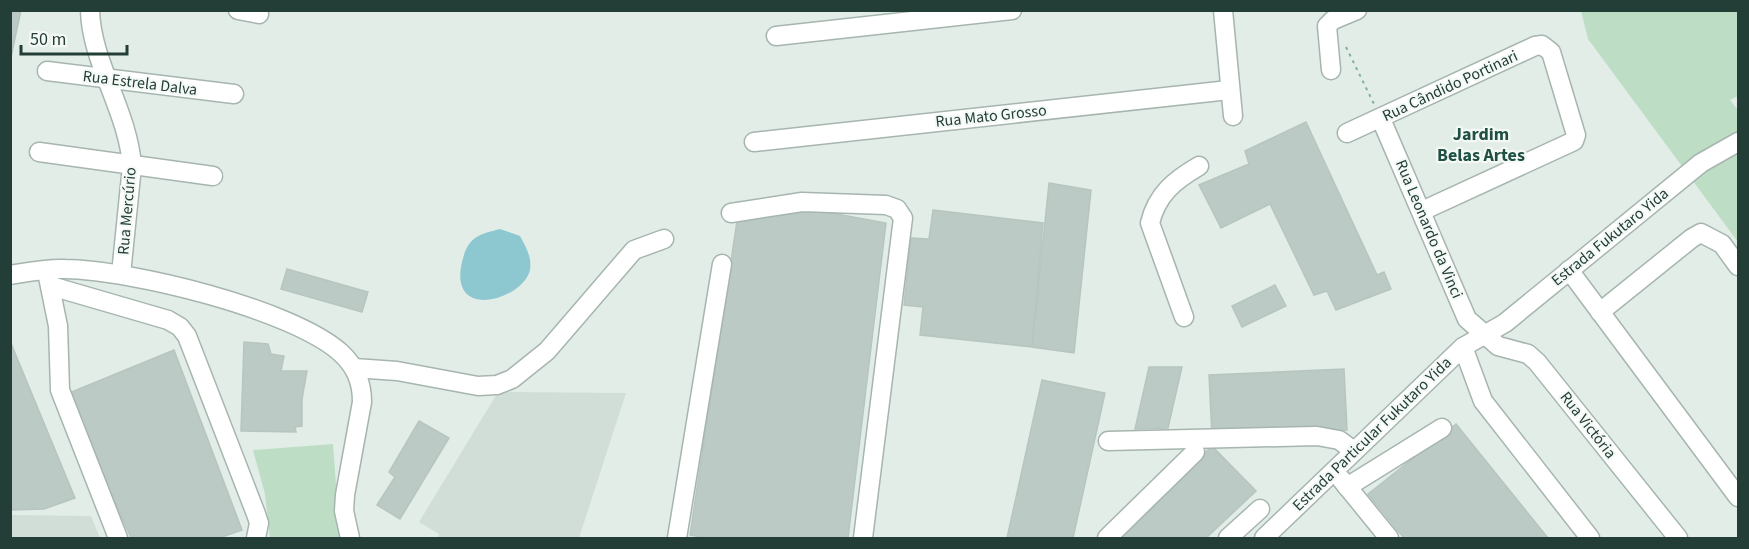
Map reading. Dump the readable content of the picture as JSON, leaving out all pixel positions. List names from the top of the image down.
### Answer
{
  "streets": {
    "street": [
      "Rua Estrela Dalva",
      "Rua Cândido Portinari",
      "Rua Mato Grosso",
      "Rua Mercúrio",
      "Rua Leonardo da Vinci",
      "Estrada Fukutaro Yida",
      "Rua Victória",
      "Estrada Particular Fukutaro Yida"
    ]
  },
  "crossings": [
    ["Rua Estrela Dalva", "Rua Mercúrio"],
    ["Rua Cândido Portinari", "Rua Leonardo da Vinci"],
    ["Rua Leonardo da Vinci", "Estrada Fukutaro Yida"],
    ["Rua Leonardo da Vinci", "Rua Victória"],
    ["Rua Leonardo da Vinci", "Estrada Particular Fukutaro Yida"],
    ["Estrada Fukutaro Yida", "Rua Victória"],
    ["Estrada Fukutaro Yida", "Estrada Particular Fukutaro Yida"],
    ["Rua Victória", "Estrada Particular Fukutaro Yida"]
  ],
  "districts": ["Jardim Belas Artes"],
  "scale_bar": "50 m"
}
